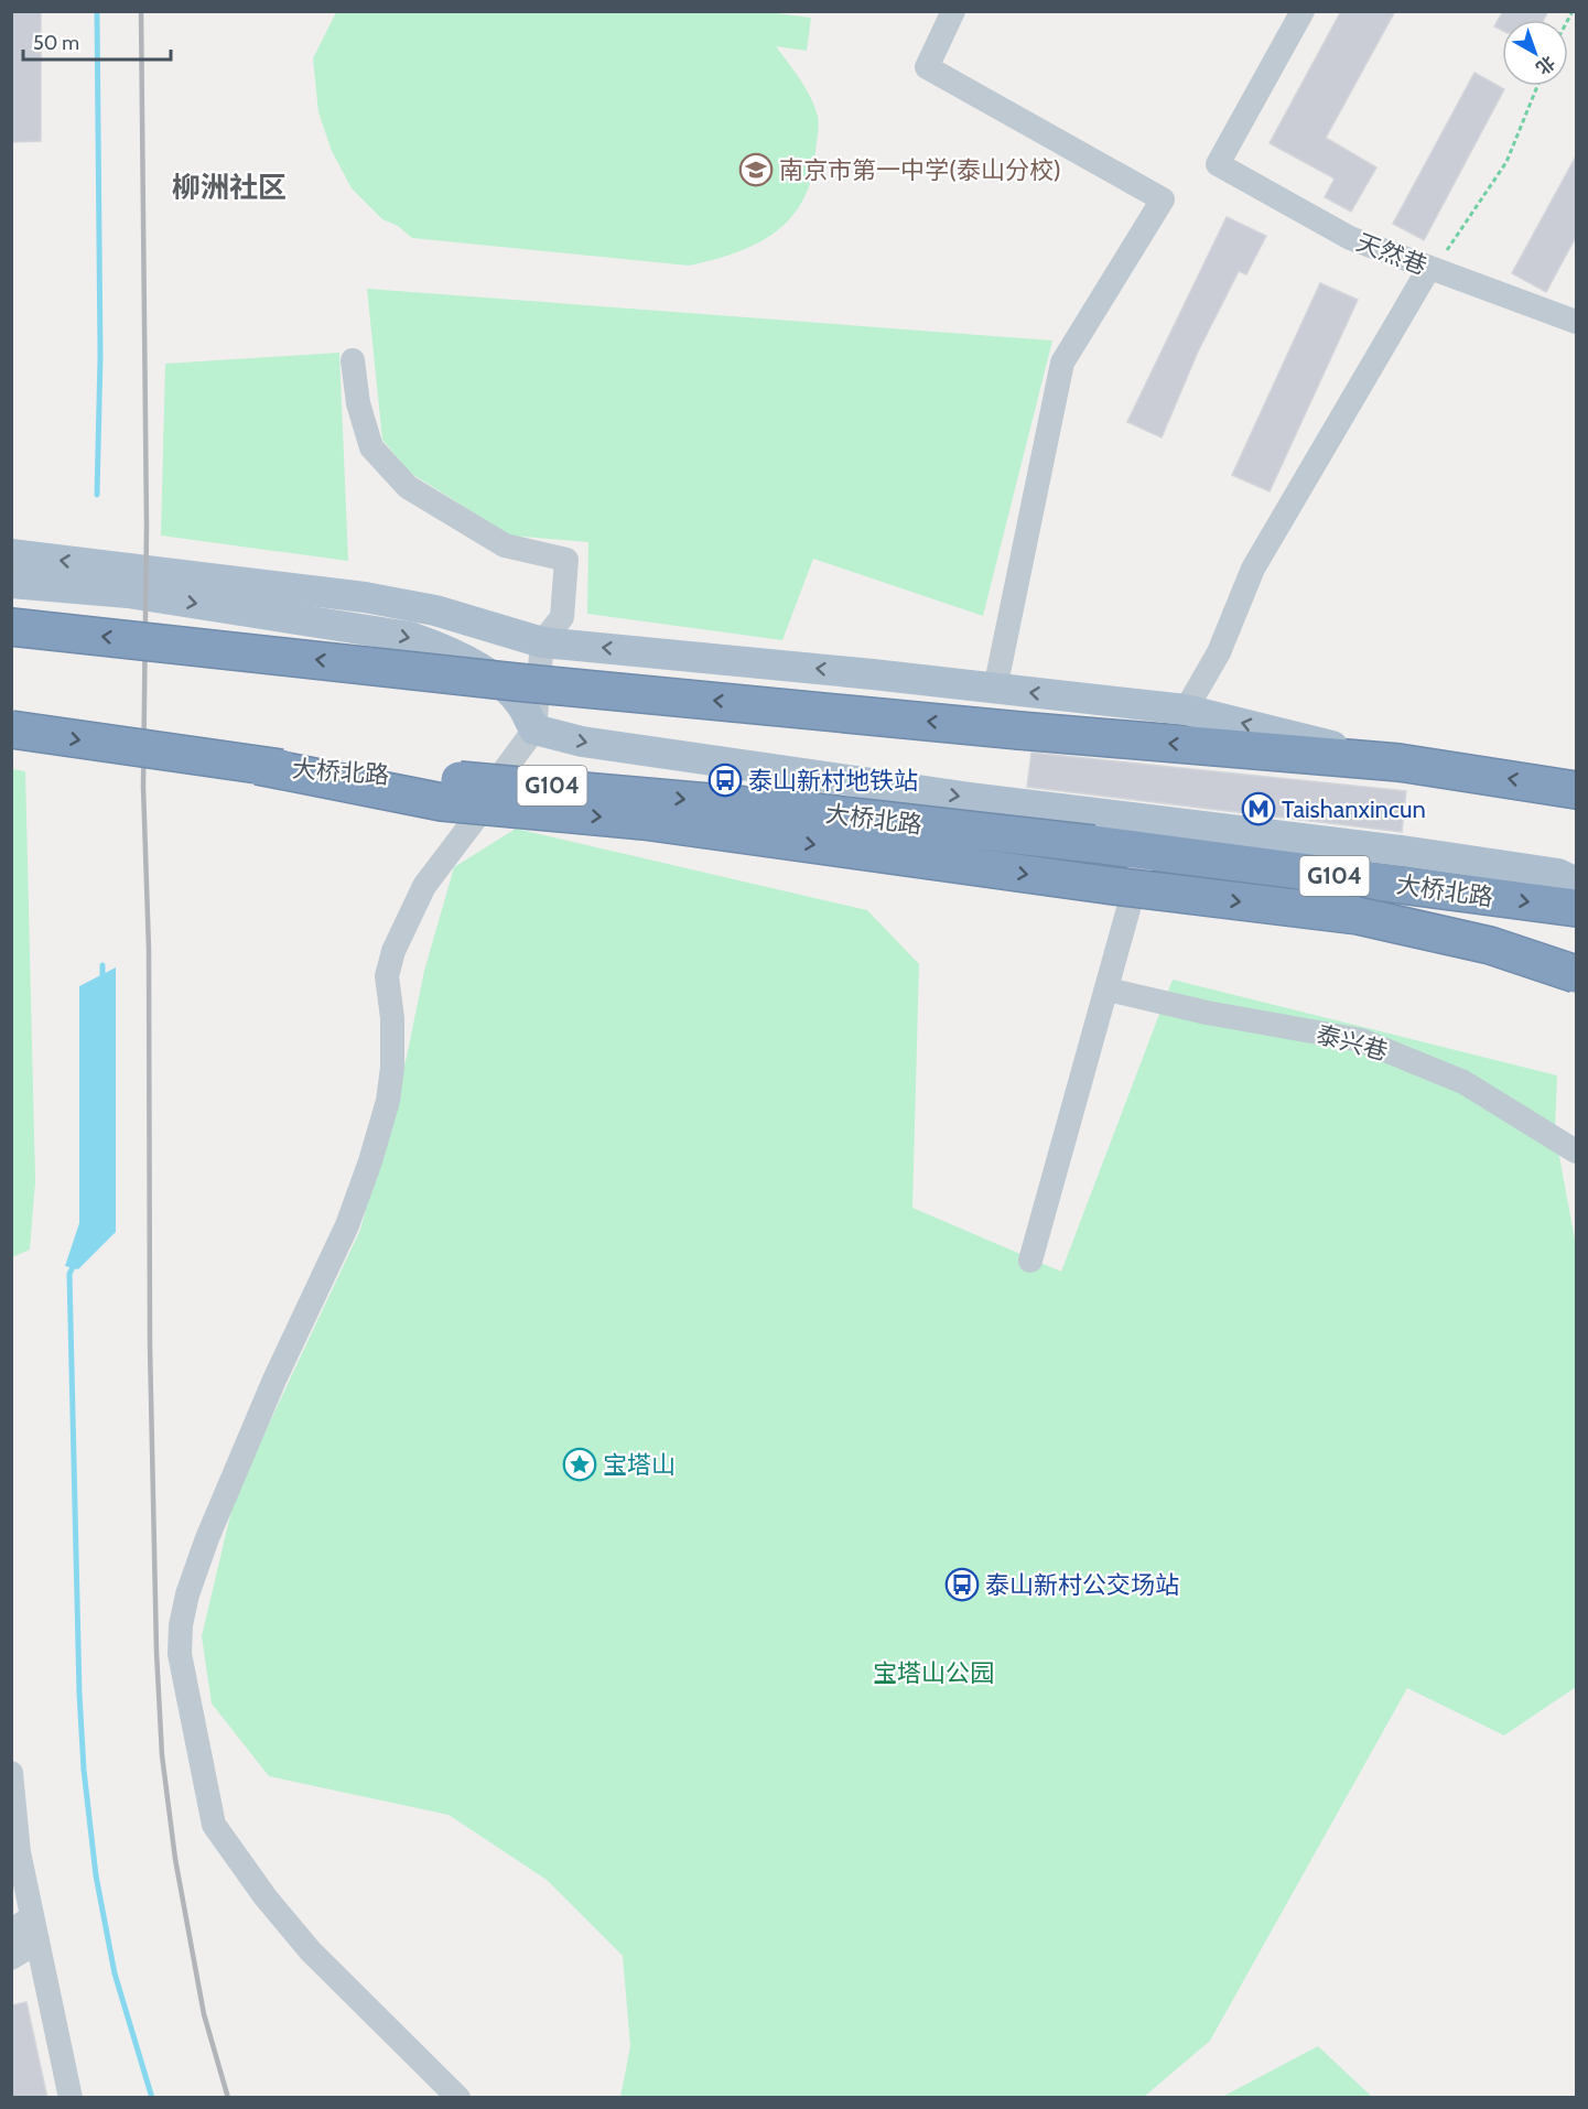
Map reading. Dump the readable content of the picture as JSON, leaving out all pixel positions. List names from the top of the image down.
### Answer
{
  "streets": {
    "highway": ["大桥北路", "G104"],
    "street": ["天然巷", "泰兴巷"]
  },
  "districts": ["柳洲社区"],
  "parks": ["宝塔山公园"],
  "places": {
    "school or university": ["南京市第一中学(泰山分校)"],
    "bus stop": ["泰山新村地铁站", "泰山新村公交场站"],
    "metro station": ["Taishanxincun"],
    "place": ["宝塔山"]
  },
  "scale_bar": "50 m",
  "north": "bottom right"
}
